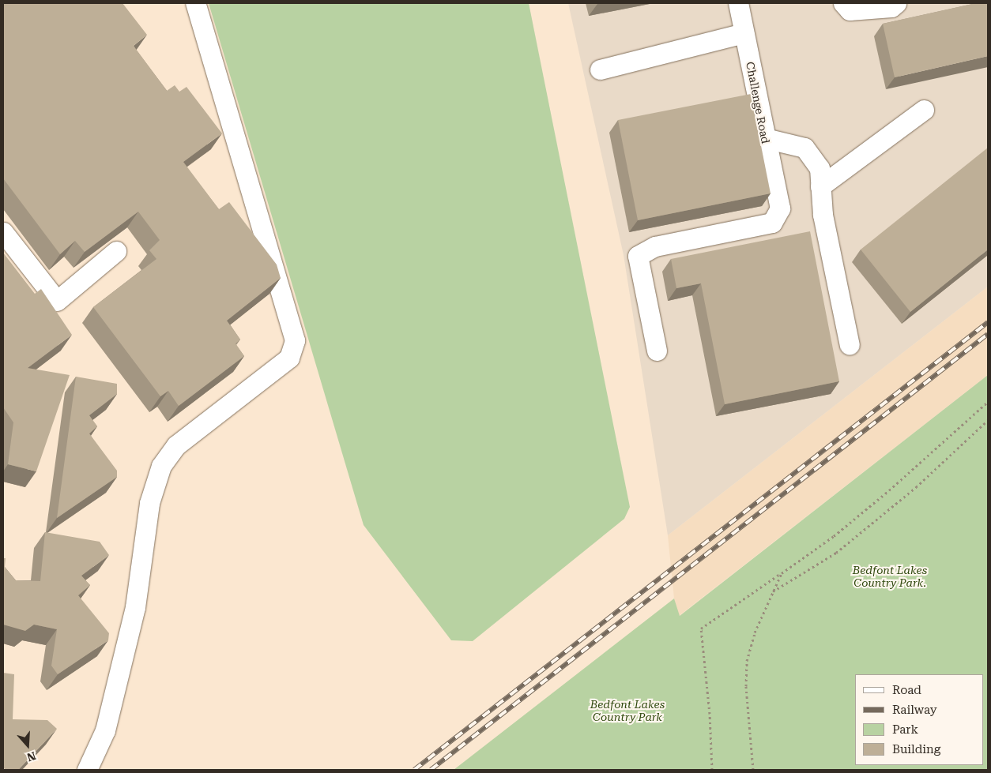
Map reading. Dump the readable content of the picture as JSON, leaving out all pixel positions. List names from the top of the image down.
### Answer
{
  "streets": {
    "street": ["Challenge Road"]
  },
  "parks": ["Bedfont Lakes Country Park.", "Bedfont Lakes Country Park"],
  "legend": [
    "Road",
    "Railway",
    "Park",
    "Building"
  ],
  "north": "bottom"
}
